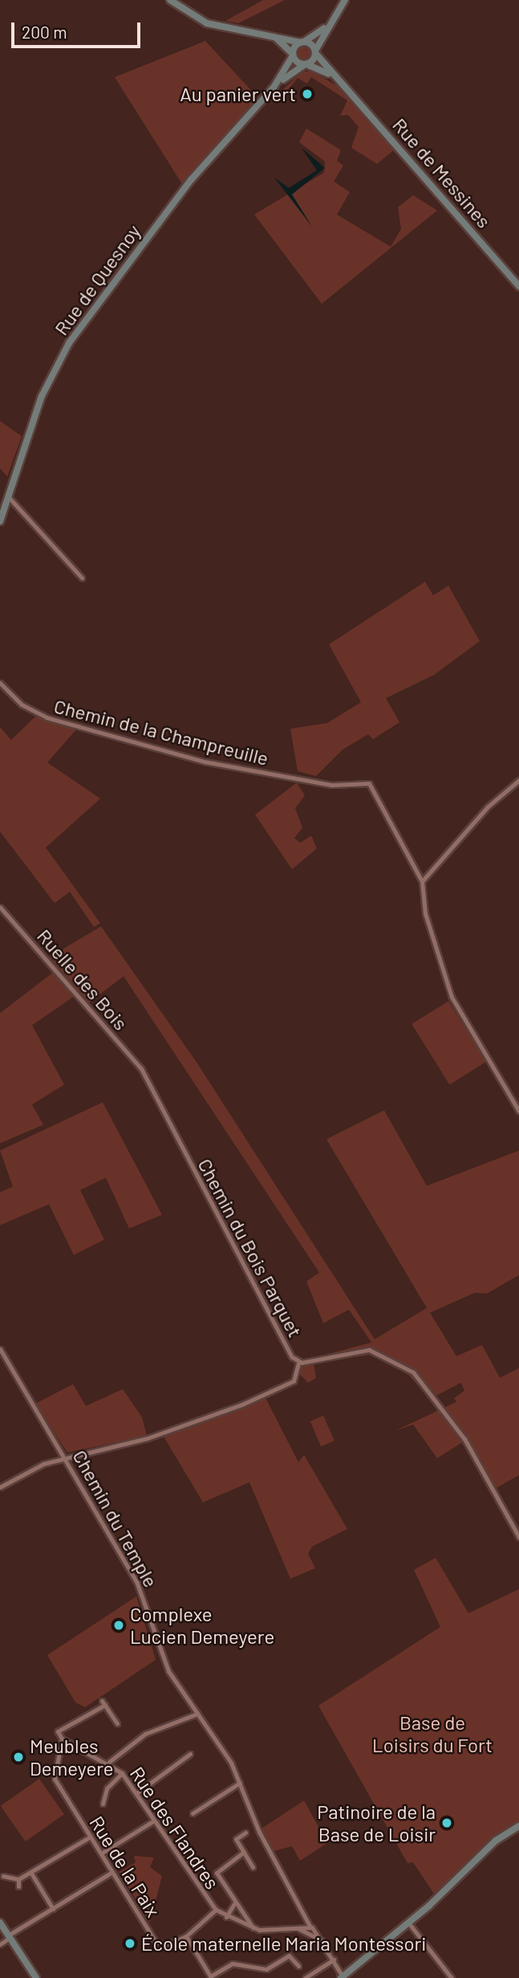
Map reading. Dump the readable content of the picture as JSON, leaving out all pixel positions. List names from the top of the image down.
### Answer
{
  "streets": {
    "main road": ["Rue de Messines", "Rue de Quesnoy"],
    "street": [
      "Chemin de la Champreuille",
      "Ruelle des Bois",
      "Chemin du Bois Parquet",
      "Chemin du Temple",
      "Rue des Flandres",
      "Rue de la Paix"
    ]
  },
  "crossings": [
    ["Rue de Messines", "Rue de Quesnoy"],
    ["Ruelle des Bois", "Chemin du Bois Parquet"],
    ["Chemin du Temple", "Rue des Flandres"],
    ["Rue des Flandres", "Rue de la Paix"]
  ],
  "parks": ["Base de Loisirs du Fort"],
  "places": [
    "Au panier vert",
    "Complexe Lucien Demeyere",
    "Meubles Demeyere",
    "Patinoire de la Base de Loisir",
    "École maternelle Maria Montessori"
  ],
  "scale_bar": "200 m"
}
